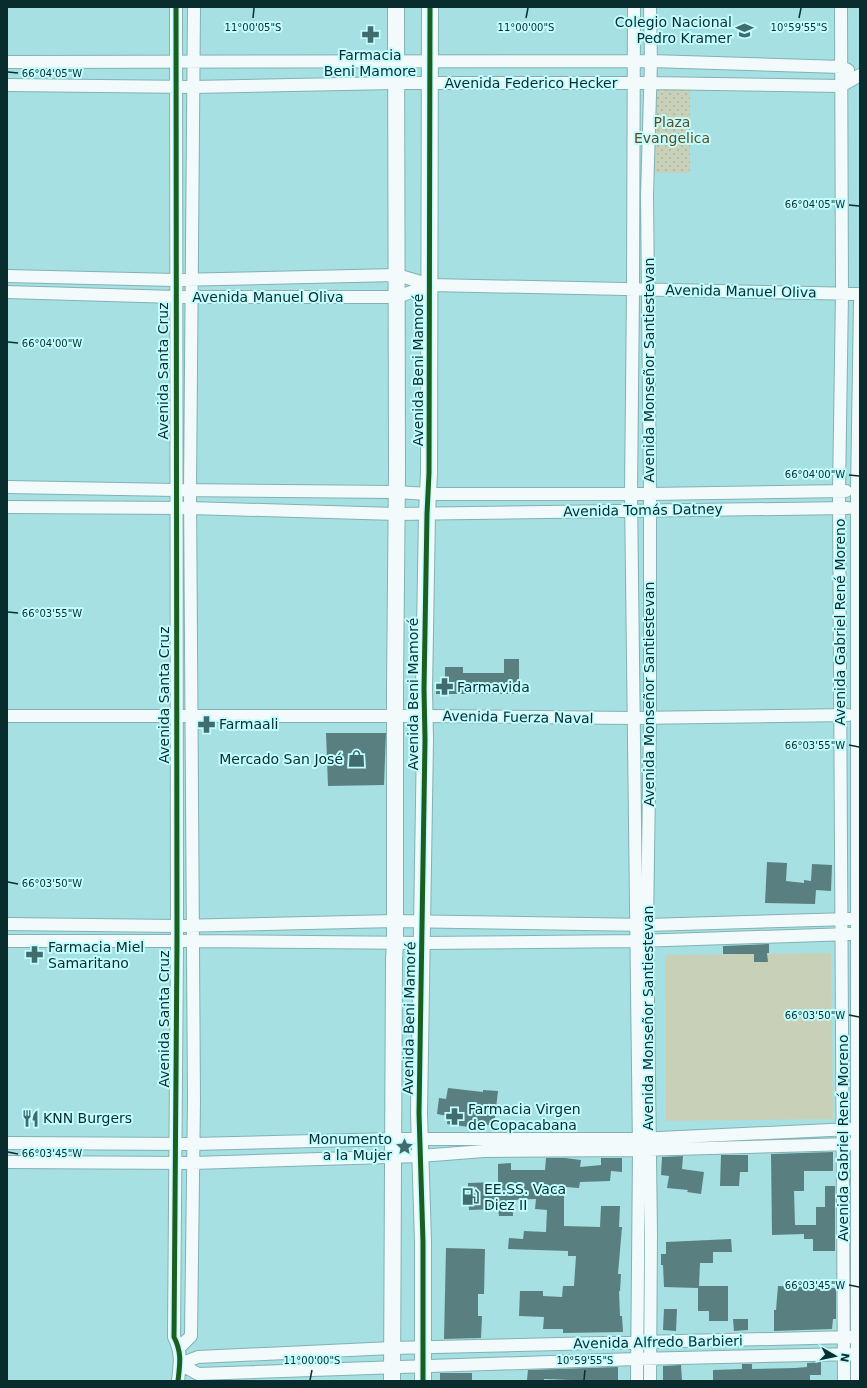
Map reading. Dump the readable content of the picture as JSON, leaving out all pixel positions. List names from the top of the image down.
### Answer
{
  "streets": {
    "street": [
      "Avenida Federico Hecker",
      "Avenida Manuel Oliva",
      "Avenida Beni Mamoré",
      "Avenida Monseñor Santiestevan",
      "Avenida Santa Cruz",
      "Avenida Tomás Datney",
      "Avenida Gabriel René Moreno",
      "Avenida Fuerza Naval",
      "Avenida Alfredo Barbieri"
    ]
  },
  "crossings": [
    ["Avenida Federico Hecker", "Avenida Beni Mamoré"],
    ["Avenida Federico Hecker", "Avenida Monseñor Santiestevan"],
    ["Avenida Federico Hecker", "Avenida Santa Cruz"],
    ["Avenida Federico Hecker", "Avenida Gabriel René Moreno"],
    ["Avenida Manuel Oliva", "Avenida Beni Mamoré"],
    ["Avenida Manuel Oliva", "Avenida Monseñor Santiestevan"],
    ["Avenida Manuel Oliva", "Avenida Santa Cruz"],
    ["Avenida Manuel Oliva", "Avenida Gabriel René Moreno"],
    ["Avenida Beni Mamoré", "Avenida Tomás Datney"],
    ["Avenida Beni Mamoré", "Avenida Fuerza Naval"],
    ["Avenida Beni Mamoré", "Avenida Alfredo Barbieri"],
    ["Avenida Monseñor Santiestevan", "Avenida Tomás Datney"],
    ["Avenida Monseñor Santiestevan", "Avenida Fuerza Naval"],
    ["Avenida Monseñor Santiestevan", "Avenida Alfredo Barbieri"],
    ["Avenida Santa Cruz", "Avenida Tomás Datney"],
    ["Avenida Santa Cruz", "Avenida Fuerza Naval"],
    ["Avenida Santa Cruz", "Avenida Alfredo Barbieri"],
    ["Avenida Tomás Datney", "Avenida Gabriel René Moreno"],
    ["Avenida Gabriel René Moreno", "Avenida Fuerza Naval"],
    ["Avenida Gabriel René Moreno", "Avenida Alfredo Barbieri"]
  ],
  "parks": ["Plaza Evangelica"],
  "places": {
    "school or university": ["Colegio Nacional Pedro Kramer"],
    "pharmacy": [
      "Farmacia Beni Mamore",
      "Farmavida",
      "Farmaali",
      "Farmacia Miel Samaritano",
      "Farmacia Virgen de Copacabana"
    ],
    "shop": ["Mercado San José"],
    "restaurant": ["KNN Burgers"],
    "place": ["Monumento a la Mujer"],
    "fuel station": ["EE.SS. Vaca Diez II"]
  },
  "north": "right",
  "coordinates": [
    "11°00'05\"S",
    "11°00'00\"S",
    "10°59'55\"S",
    "66°04'05\"W",
    "66°04'00\"W",
    "66°03'55\"W",
    "66°03'50\"W",
    "66°03'45\"W"
  ]
}
